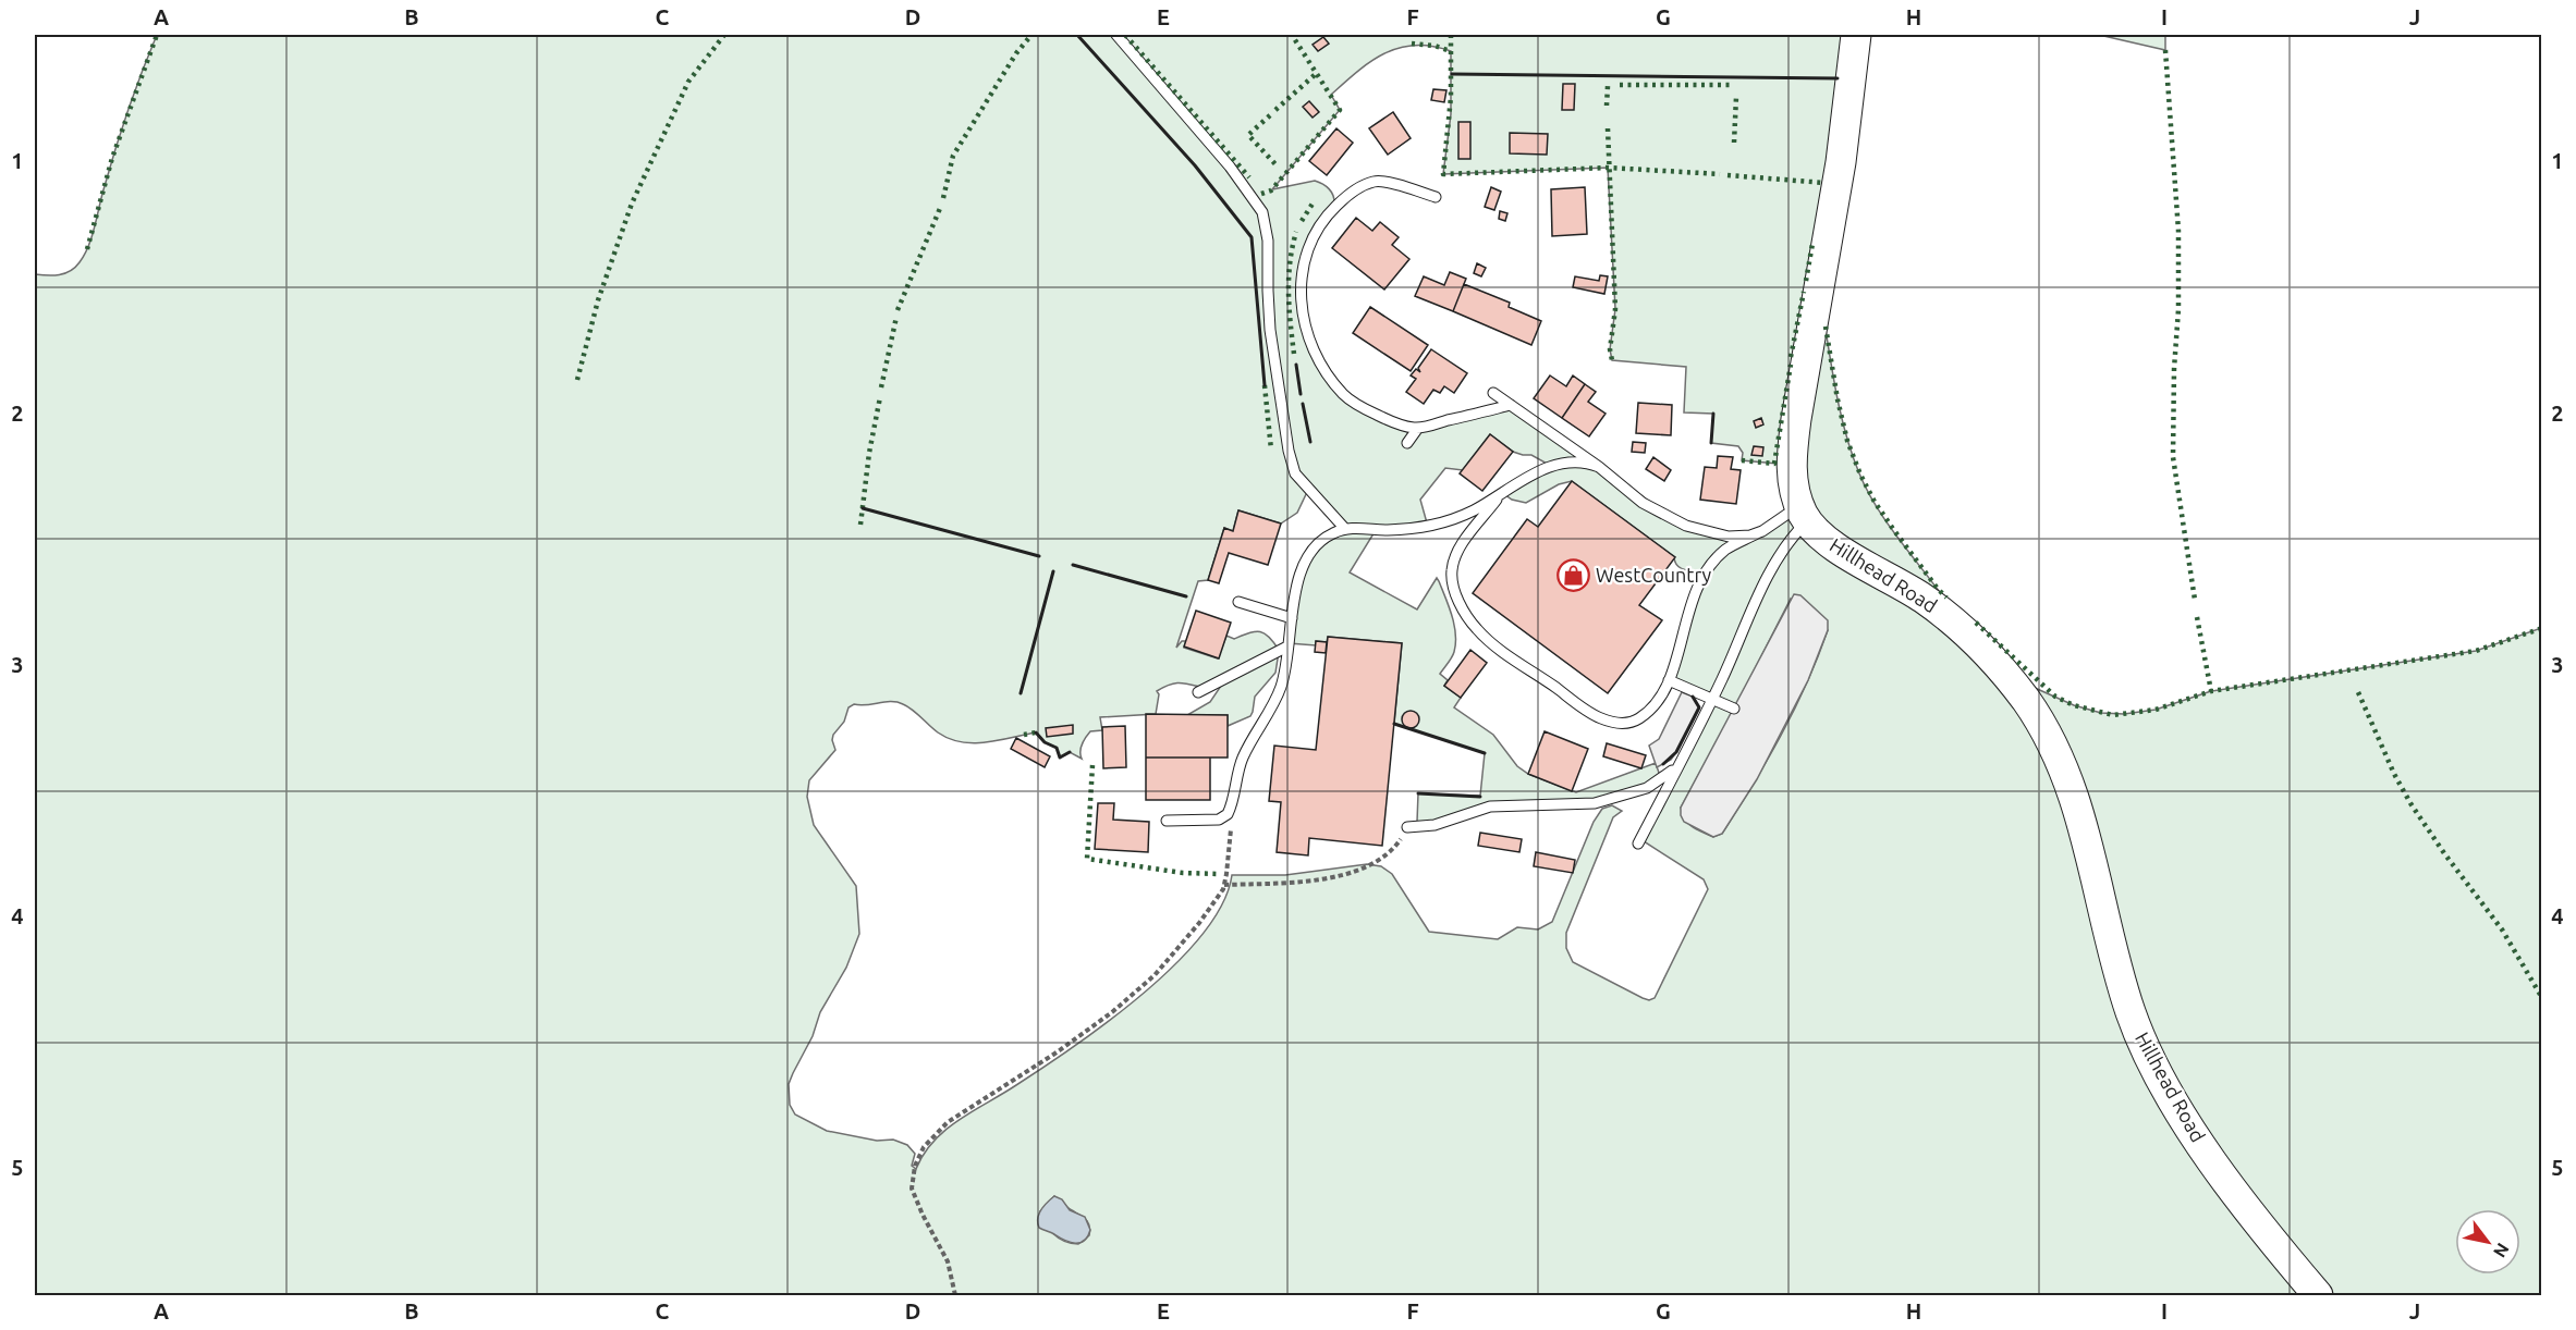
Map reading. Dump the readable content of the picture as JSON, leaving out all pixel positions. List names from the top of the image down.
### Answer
{
  "streets": {
    "street": ["Hillhead Road"]
  },
  "places": {
    "shop": ["WestCountry"]
  },
  "north": "bottom right",
  "grid": {
    "columns": [
      "A",
      "B",
      "C",
      "D",
      "E",
      "F",
      "G",
      "H",
      "I",
      "J"
    ],
    "rows": [
      "1",
      "2",
      "3",
      "4",
      "5"
    ]
  }
}
